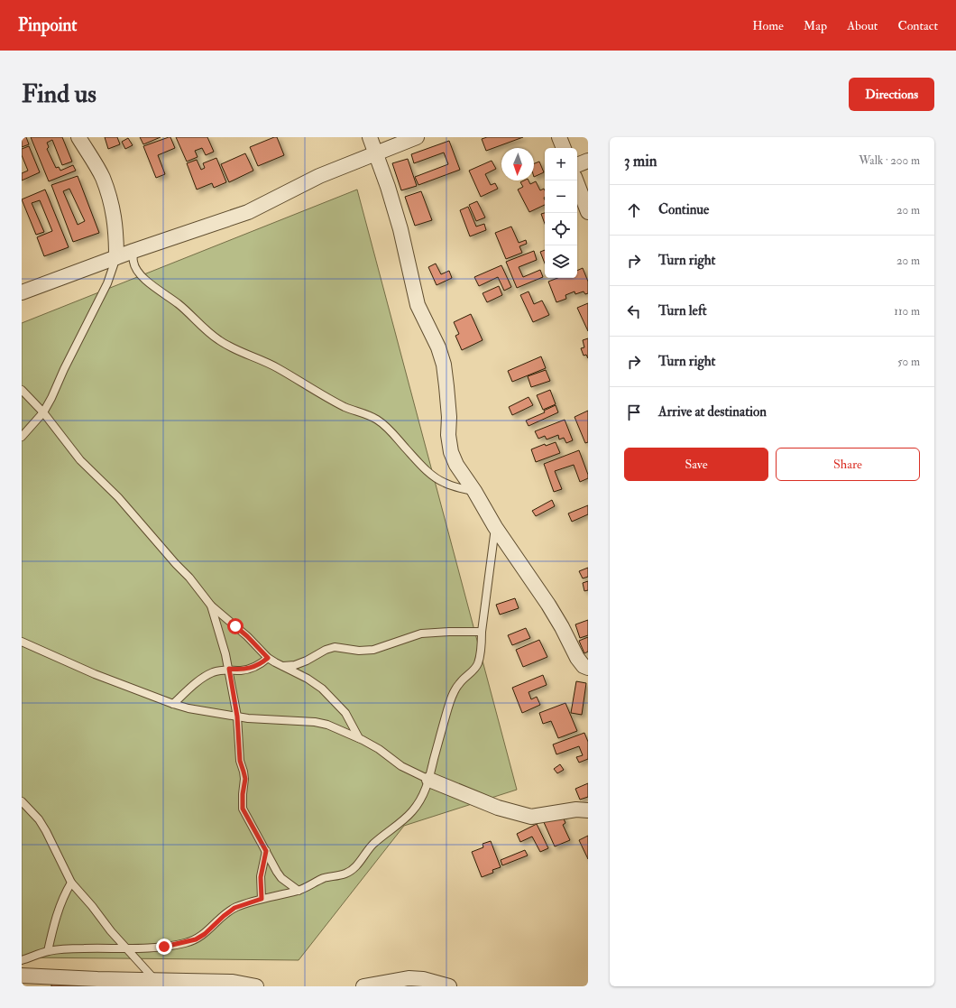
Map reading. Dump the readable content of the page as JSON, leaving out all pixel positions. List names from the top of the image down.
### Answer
{
  "north": "bottom",
  "page": {
    "header": "Pinpoint",
    "nav": [
      "Home",
      "Map",
      "About",
      "Contact"
    ],
    "buttons": [
      "Directions",
      ["Save", "Share"]
    ],
    "title": "Find us",
    "heading": ["3 min", "Walk · 200 m"],
    "map_buttons": ["+", "−"],
    "list": [
      ["Continue", "20 m"],
      ["Turn right", "20 m"],
      ["Turn left", "110 m"],
      ["Turn right", "50 m"],
      "Arrive at destination"
    ]
  }
}
